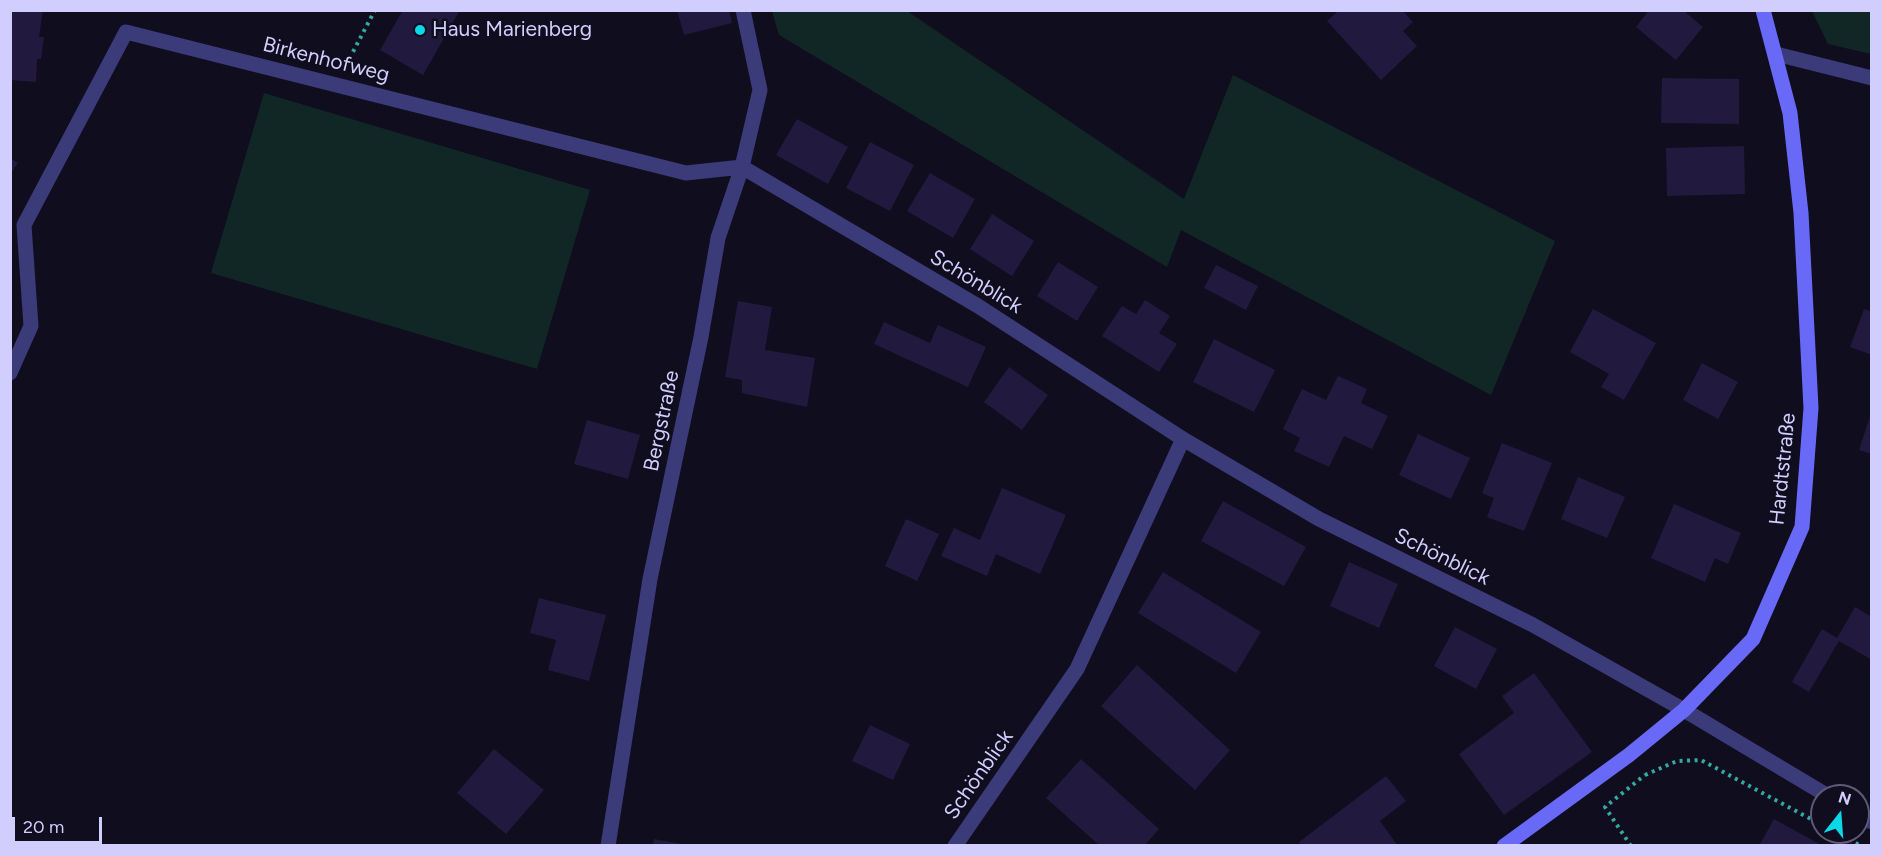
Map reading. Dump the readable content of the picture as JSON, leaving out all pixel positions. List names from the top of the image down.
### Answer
{
  "streets": {
    "main road": ["Hardtstraße"],
    "street": ["Birkenhofweg", "Schönblick", "Bergstraße"]
  },
  "crossings": [
    ["Birkenhofweg", "Schönblick"],
    ["Birkenhofweg", "Bergstraße"],
    ["Schönblick", "Bergstraße"],
    ["Schönblick", "Hardtstraße"]
  ],
  "places": ["Haus Marienberg"],
  "scale_bar": "20 m",
  "north": "top"
}
